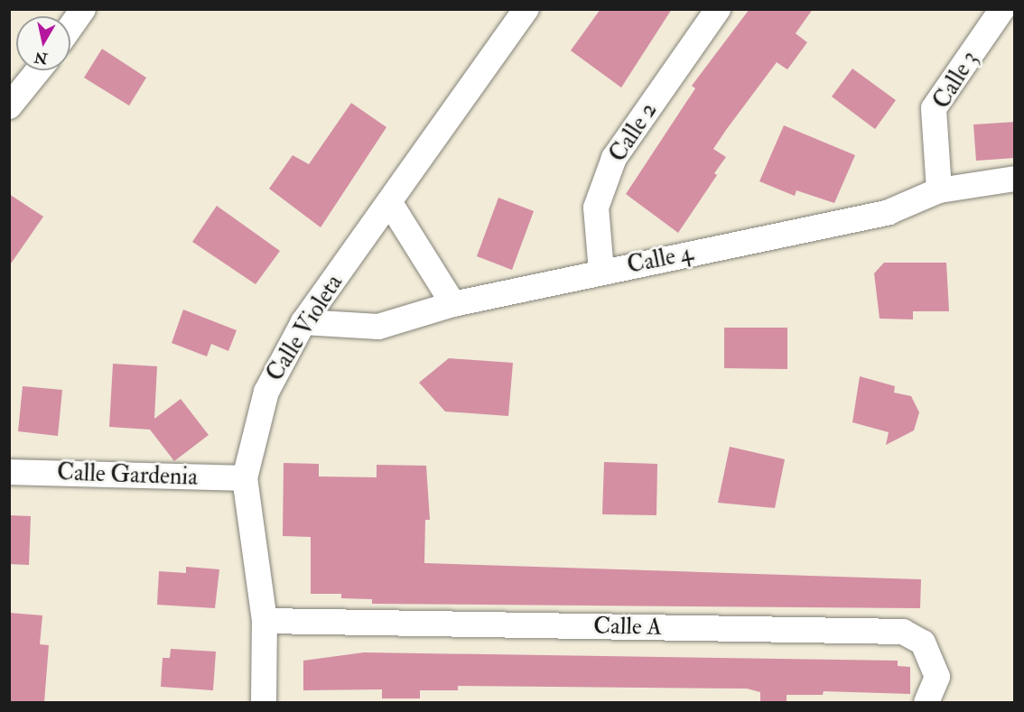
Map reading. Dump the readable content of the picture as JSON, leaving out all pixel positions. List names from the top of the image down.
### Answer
{
  "streets": {
    "street": [
      "Calle 3",
      "Calle 2",
      "Calle 4",
      "Calle Violeta",
      "Calle Gardenia",
      "Calle A"
    ]
  },
  "crossings": [
    ["Calle 3", "Calle 4"],
    ["Calle 2", "Calle 4"],
    ["Calle 4", "Calle Violeta"],
    ["Calle Violeta", "Calle Gardenia"],
    ["Calle Violeta", "Calle A"]
  ],
  "north": "bottom"
}
